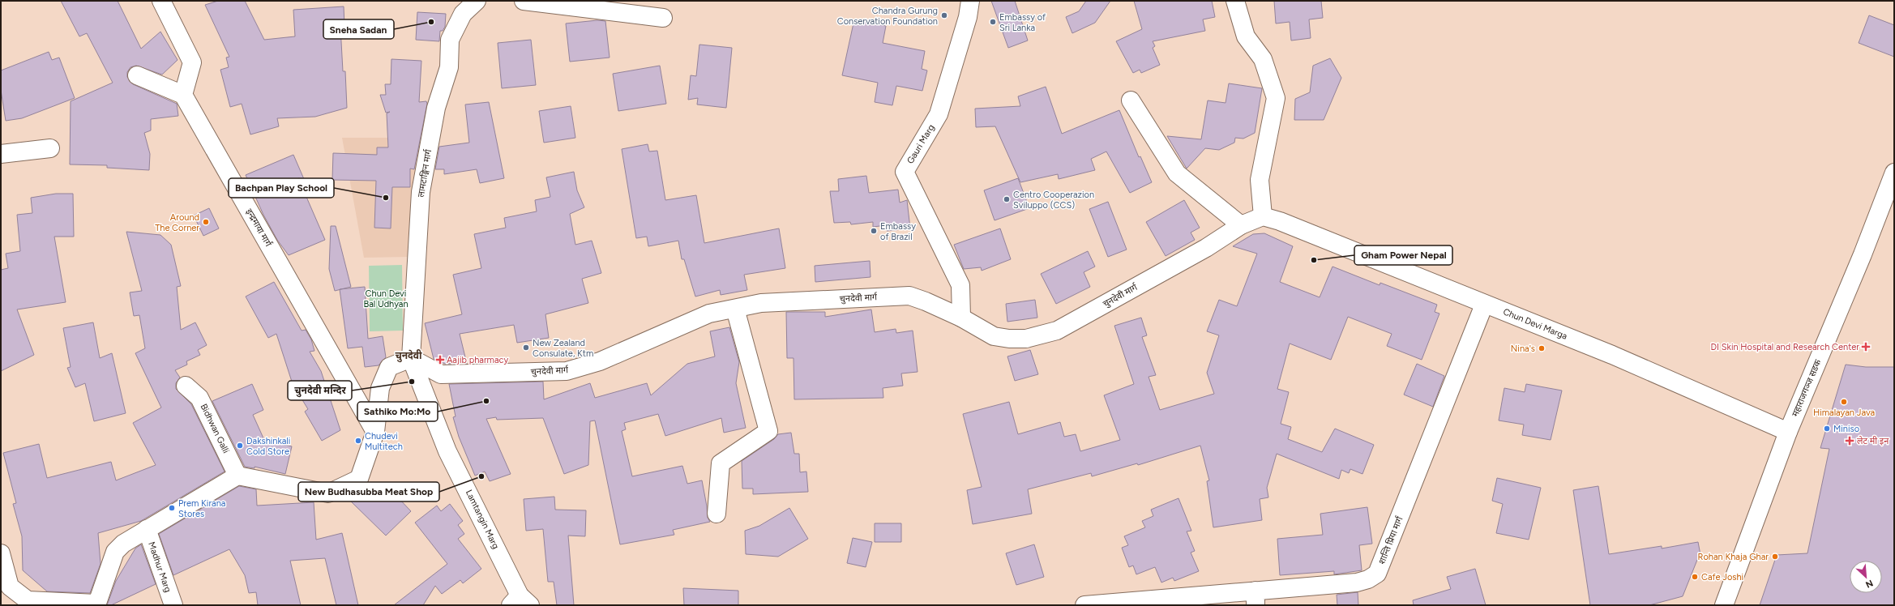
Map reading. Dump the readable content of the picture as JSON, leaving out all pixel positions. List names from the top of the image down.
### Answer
{
  "streets": {
    "street": [
      "Gauri Marg",
      "लामटाङ्गिन मार्ग",
      "इन्द्रमाया मार्ग",
      "चुनदेवी मार्ग",
      "Chun Devi Marga",
      "महाराजगञ्ज सडक",
      "Bidhwan Galli",
      "Lamtangin Marg",
      "शान्ति प्रिया मार्ग",
      "Madhur Marg"
    ]
  },
  "crossings": [
    ["Gauri Marg", "चुनदेवी मार्ग"],
    ["लामटाङ्गिन मार्ग", "चुनदेवी मार्ग"],
    ["लामटाङ्गिन मार्ग", "Lamtangin Marg"],
    ["चुनदेवी मार्ग", "Chun Devi Marga"],
    ["चुनदेवी मार्ग", "Lamtangin Marg"],
    ["Chun Devi Marga", "महाराजगञ्ज सडक"],
    ["Chun Devi Marga", "शान्ति प्रिया मार्ग"]
  ],
  "districts": ["चुनदेवी"],
  "parks": ["Chun Devi Bal Udhyan"],
  "places": {
    "other": [
      "Chandra Gurung Conservation Foundation",
      "Sneha Sadan",
      "Embassy of Sri Lanka",
      "Bachpan Play School",
      "Centro Cooperazion Sviluppo (CCS)",
      "Around The Corner",
      "Embassy of Brazil",
      "Gham Power Nepal",
      "New Zealand Consulate, Ktm",
      "Nina's",
      "चुनदेवी मन्दिर",
      "Sathiko Mo:Mo",
      "Himalayan Java",
      "Miniso",
      "Chudevi Multitech",
      "Dakshinkali Cold Store",
      "New Budhasubba Meat Shop",
      "Prem Kirana Stores",
      "Rohan Khaja Ghar",
      "Cafe Joshi"
    ],
    "health": ["DI Skin Hospital and Research Center", "Aajib pharmacy", "लेट मी इन"]
  },
  "north": "bottom right"
}
